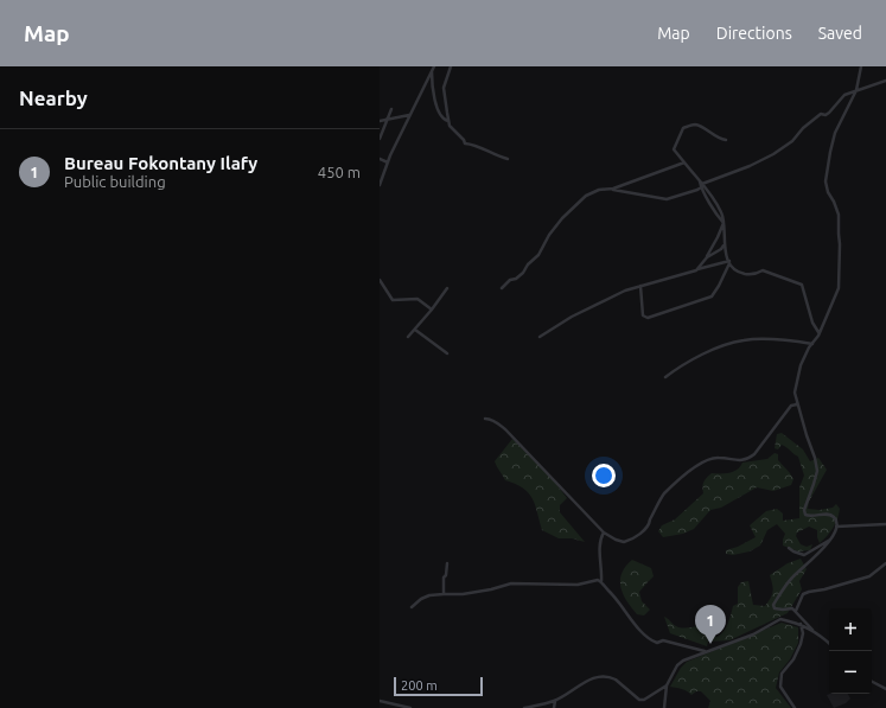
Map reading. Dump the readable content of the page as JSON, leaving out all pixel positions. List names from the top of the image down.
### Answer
{
  "scale_bar": "200 m",
  "page": {
    "header": "Map",
    "nav": ["Map", "Directions", "Saved"],
    "heading": "Nearby",
    "list": [
      {
        "mark": "1",
        "name": "Bureau Fokontany Ilafy",
        "note": "Public building",
        "value": "450 m"
      }
    ],
    "pins": "1",
    "map_buttons": ["+", "−"],
    "scale": "200 m"
  }
}
